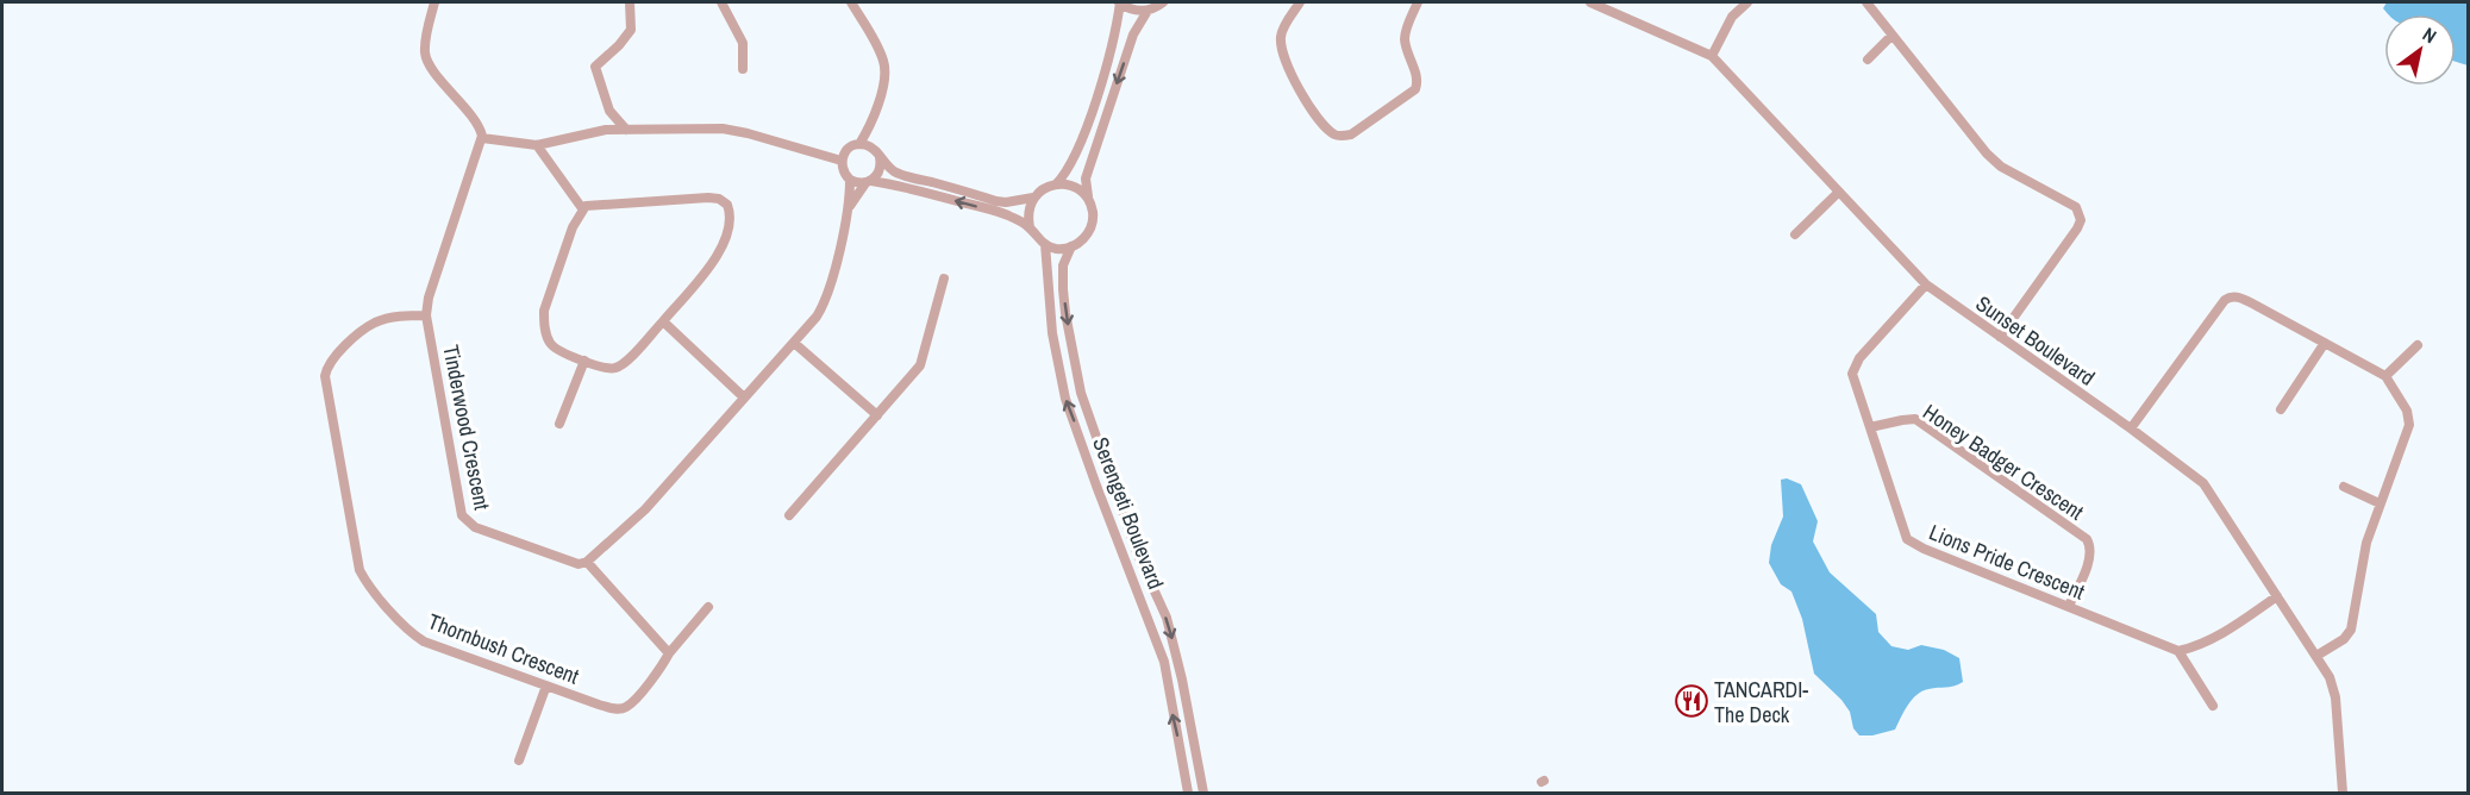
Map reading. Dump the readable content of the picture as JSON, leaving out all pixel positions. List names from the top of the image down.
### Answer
{
  "streets": {
    "street": [
      "Sunset Boulevard",
      "Tinderwood Crescent",
      "Honey Badger Crescent",
      "Serengeti Boulevard",
      "Lions Pride Crescent",
      "Thornbush Crescent"
    ]
  },
  "crossings": [
    ["Sunset Boulevard", "Lions Pride Crescent"],
    ["Tinderwood Crescent", "Thornbush Crescent"],
    ["Honey Badger Crescent", "Lions Pride Crescent"]
  ],
  "places": {
    "restaurant": ["TANCARDI- The Deck"]
  },
  "north": "top right"
}
